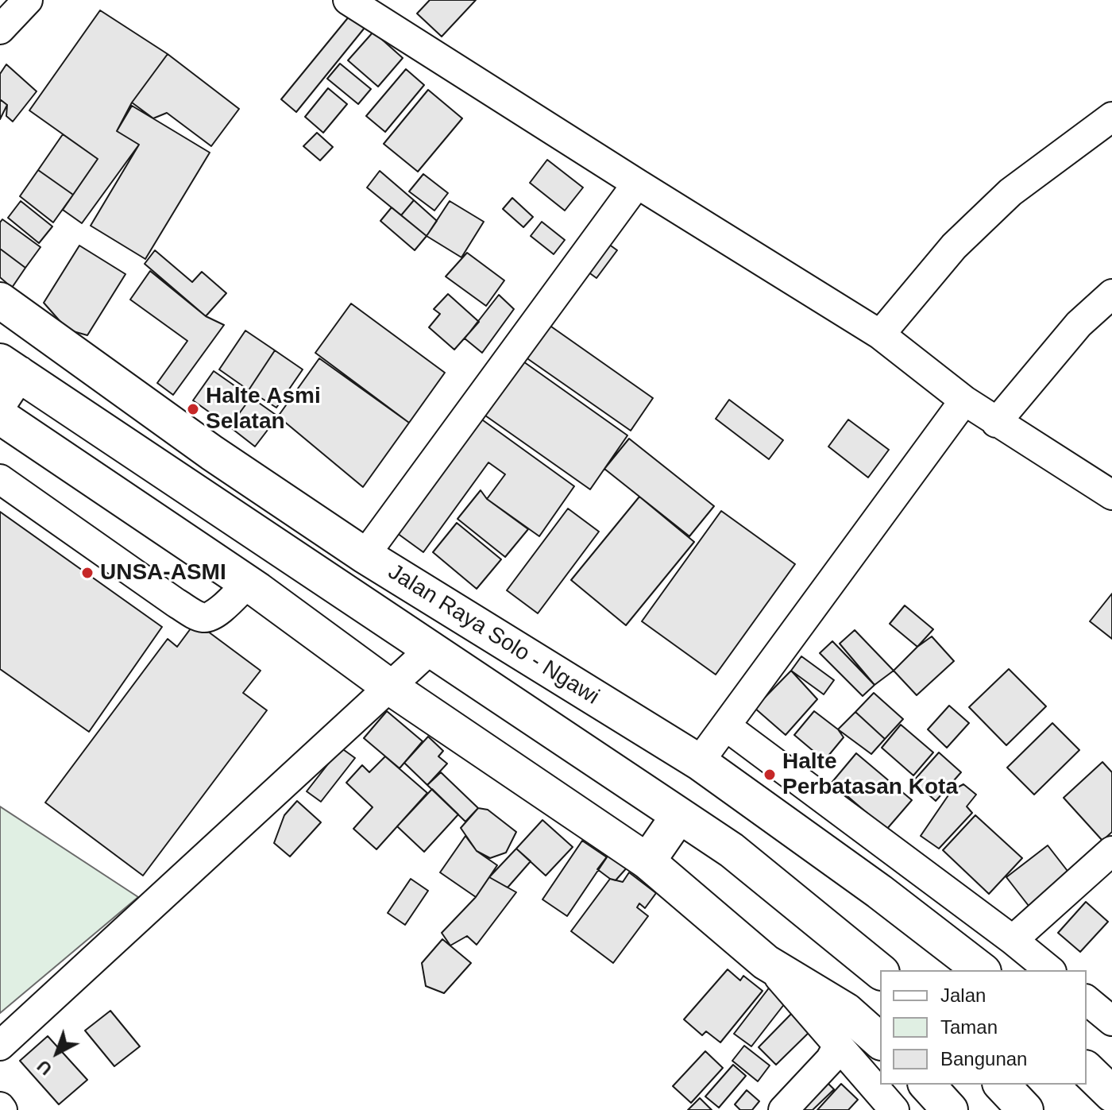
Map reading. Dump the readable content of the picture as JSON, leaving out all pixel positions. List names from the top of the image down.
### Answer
{
  "streets": {
    "main road": ["Jalan Raya Solo - Ngawi"]
  },
  "places": ["Halte Asmi Selatan", "UNSA-ASMI", "Halte Perbatasan Kota"],
  "legend": ["Jalan", "Taman", "Bangunan"],
  "north": "bottom left"
}
